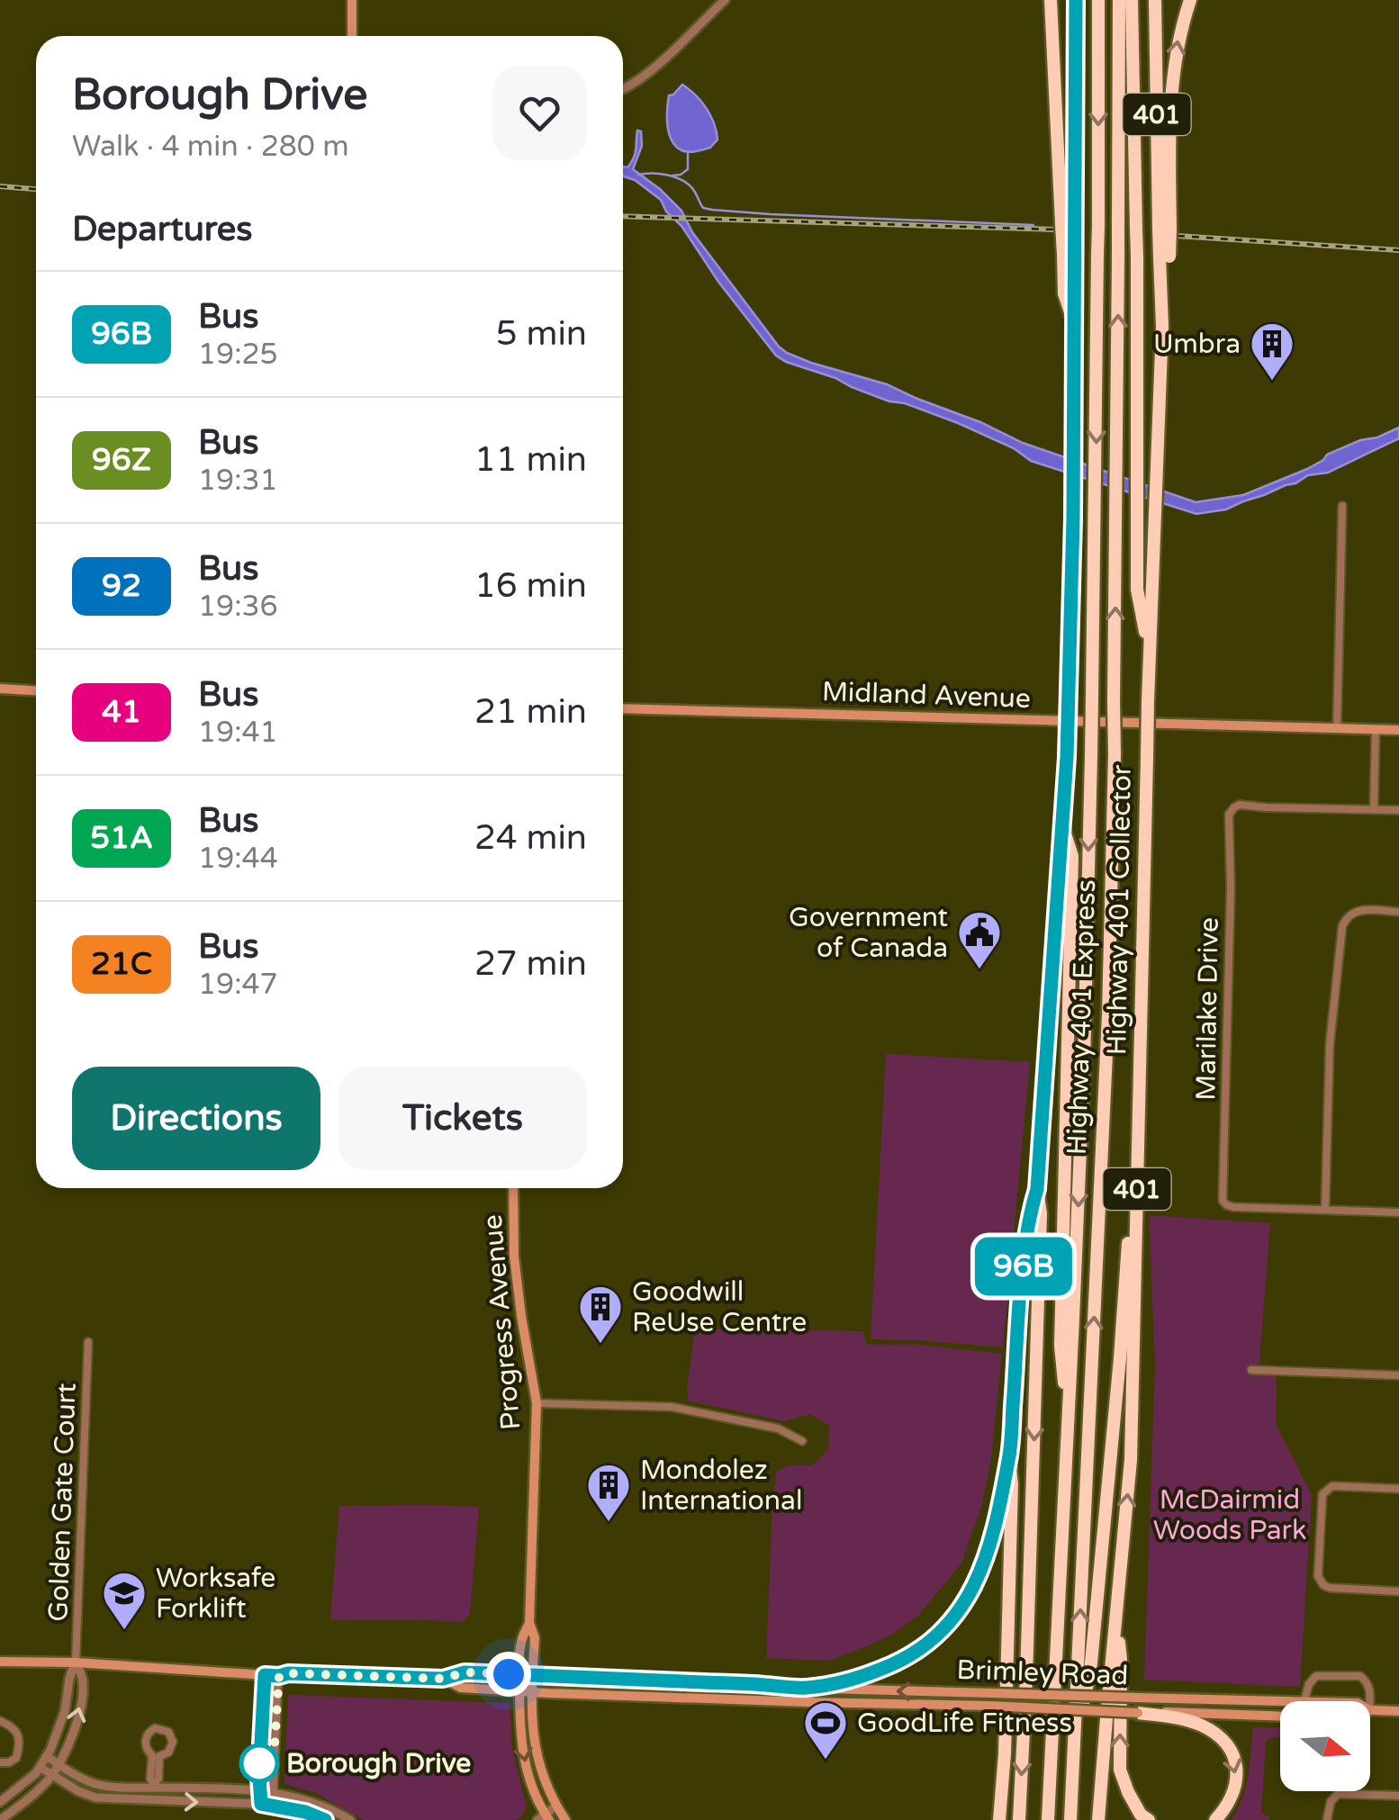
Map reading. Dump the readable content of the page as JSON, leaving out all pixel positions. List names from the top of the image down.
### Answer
{
  "streets": {
    "highway": ["401", "Highway 401 Collector", "Highway 401 Express"],
    "main road": ["Midland Avenue", "Progress Avenue", "Brimley Road"],
    "street": ["Marilake Drive", "Golden Gate Court"]
  },
  "crossings": [
    ["401", "Highway 401 Collector"],
    ["Progress Avenue", "Brimley Road"],
    ["Golden Gate Court", "Brimley Road"]
  ],
  "parks": ["McDairmid Woods Park"],
  "places": {
    "building": ["Umbra", "Goodwill ReUse Centre", "Mondolez International"],
    "public building": ["Government of Canada"],
    "school or university": ["Worksafe Forklift"],
    "sports": ["GoodLife Fitness"],
    "other": ["Borough Drive"]
  },
  "lines": ["bus line 96B"],
  "north": "right",
  "page": {
    "on_map": "96B",
    "heading": [
      ["Borough Drive", "Walk · 4 min · 280 m"],
      "Departures"
    ],
    "list": [
      {
        "mark": "96B",
        "name": "Bus",
        "note": "19:25",
        "value": "5 min"
      },
      {
        "mark": "96Z",
        "name": "Bus",
        "note": "19:31",
        "value": "11 min"
      },
      {
        "mark": "92",
        "name": "Bus",
        "note": "19:36",
        "value": "16 min"
      },
      {
        "mark": "41",
        "name": "Bus",
        "note": "19:41",
        "value": "21 min"
      },
      {
        "mark": "51A",
        "name": "Bus",
        "note": "19:44",
        "value": "24 min"
      },
      {
        "mark": "21C",
        "name": "Bus",
        "note": "19:47",
        "value": "27 min"
      }
    ],
    "buttons": ["Directions", "Tickets"]
  }
}
